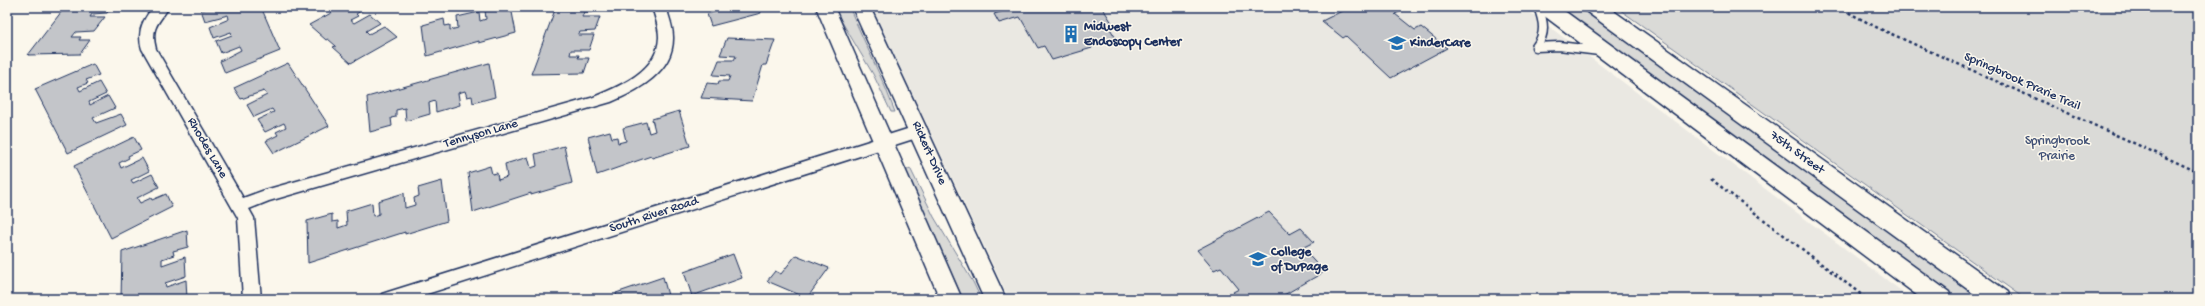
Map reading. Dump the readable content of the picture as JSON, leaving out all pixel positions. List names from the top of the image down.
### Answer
{
  "streets": {
    "main road": ["75th Street"],
    "street": [
      "Tennyson Lane",
      "Rhodes Lane",
      "Rickert Drive",
      "South River Road"
    ],
    "path": ["Springbrook Prarie Trail"]
  },
  "crossings": [
    ["Tennyson Lane", "Rhodes Lane"],
    ["Rickert Drive", "South River Road"]
  ],
  "parks": ["Springbrook Prairie"],
  "places": {
    "building": ["Midwest Endoscopy Center"],
    "school or university": ["KinderCare", "College of DuPage"]
  }
}
